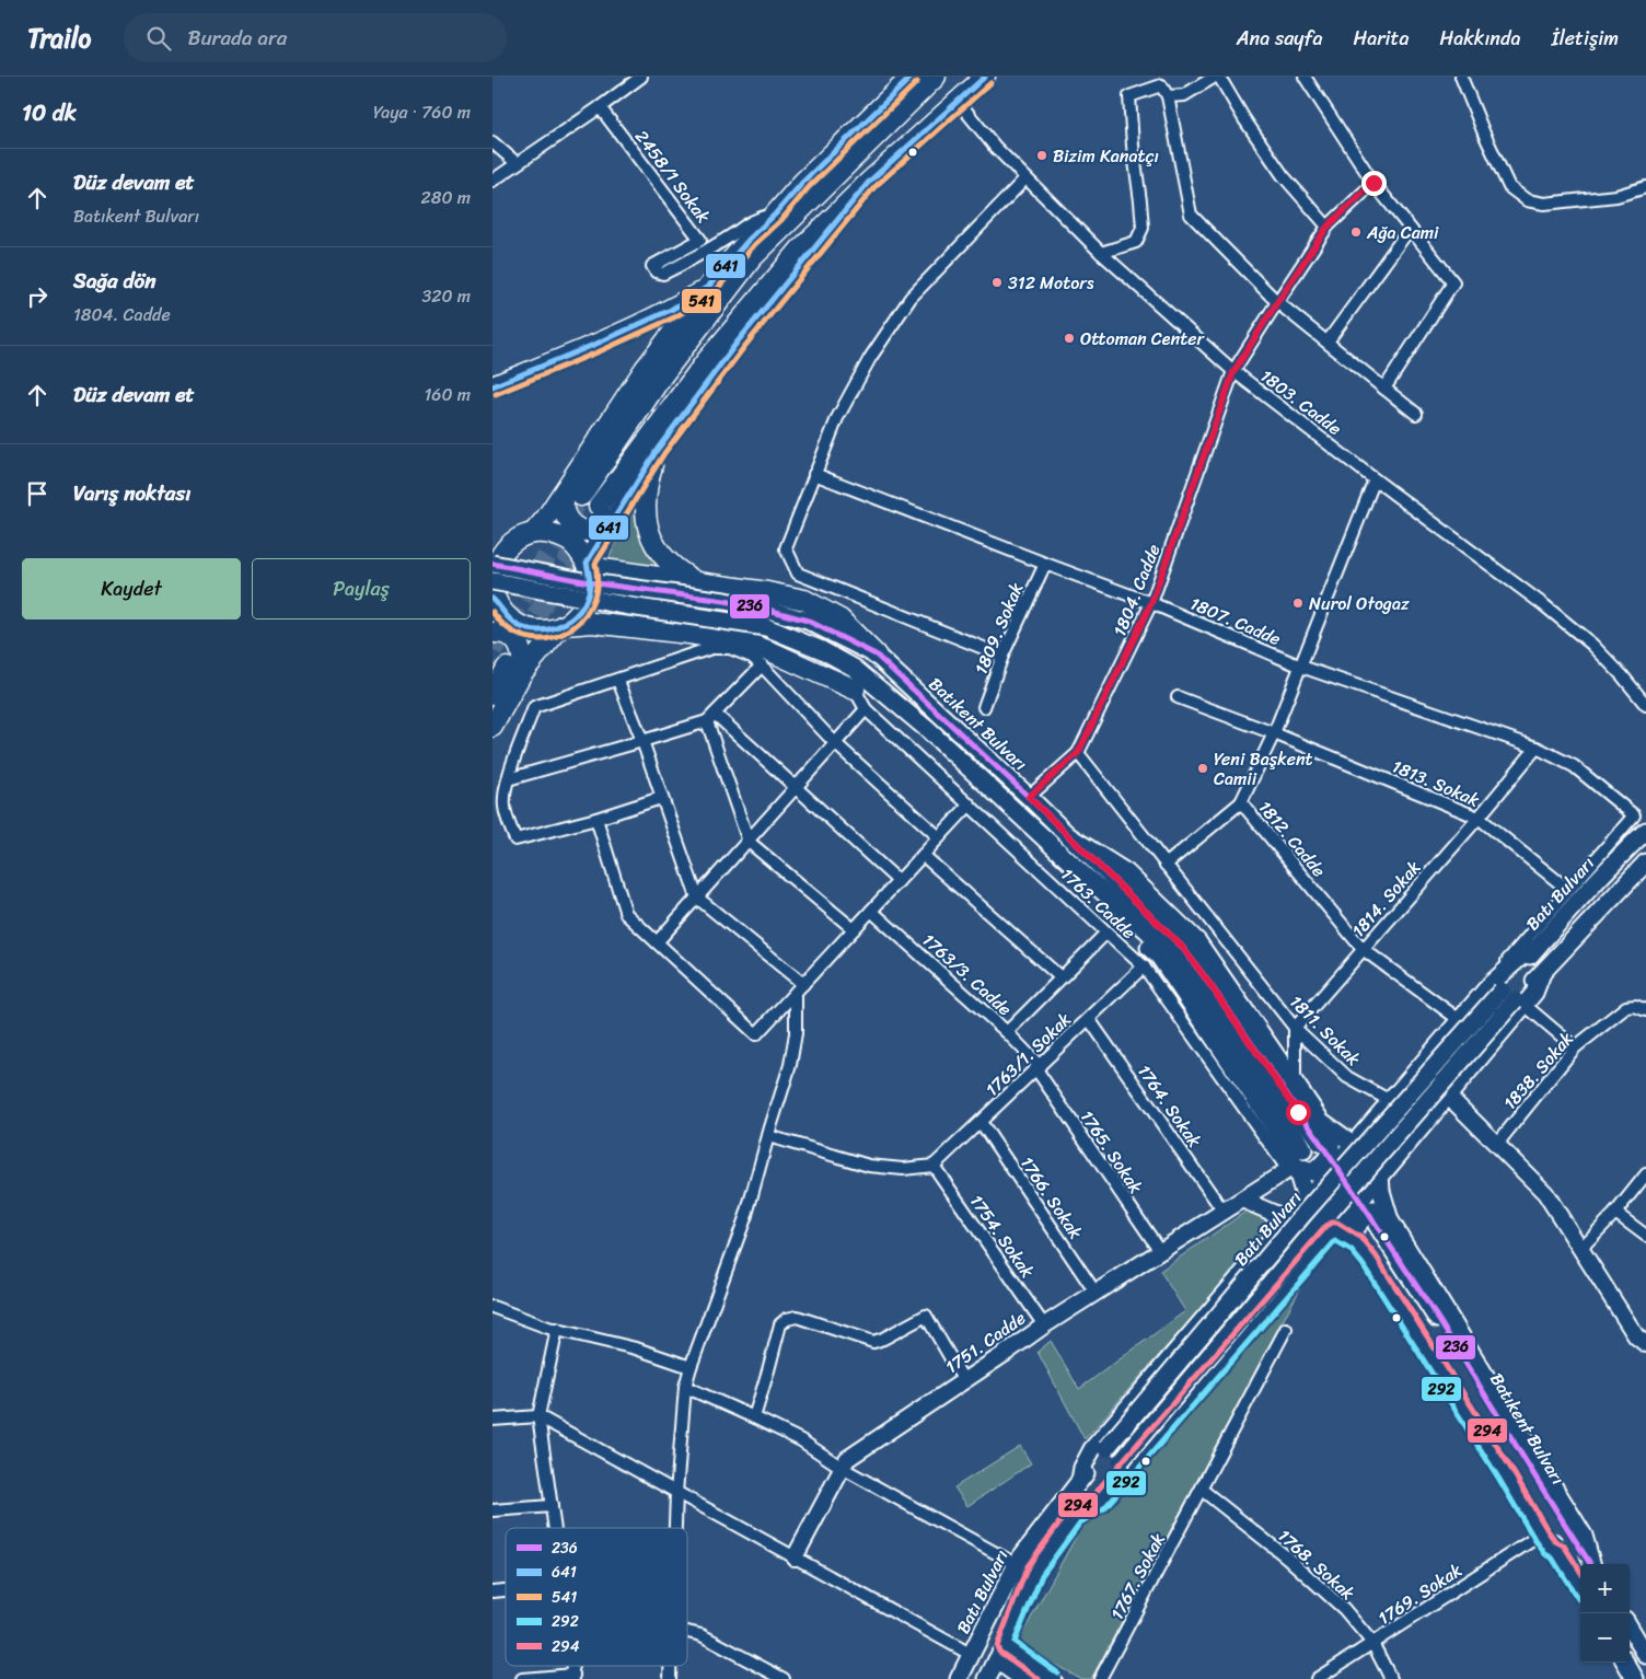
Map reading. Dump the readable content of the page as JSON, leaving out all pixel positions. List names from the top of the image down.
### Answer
{
  "streets": {
    "main road": ["Batıkent Bulvarı", "Batı Bulvarı", "1751. Cadde"],
    "street": [
      "2458/1 Sokak",
      "1803. Cadde",
      "1804. Cadde",
      "1807. Cadde",
      "1809. Sokak",
      "1813. Sokak",
      "1812. Cadde",
      "1814. Sokak",
      "1763. Cadde",
      "1763/3. Cadde",
      "1811. Sokak",
      "1763/1. Sokak",
      "1838. Sokak",
      "1764. Sokak",
      "1765. Sokak",
      "1766. Sokak",
      "1754. Sokak",
      "1768. Sokak",
      "1767. Sokak",
      "1769. Sokak"
    ]
  },
  "crossings": [
    ["1803. Cadde", "1804. Cadde"],
    ["1803. Cadde", "1812. Cadde"],
    ["1804. Cadde", "1807. Cadde"],
    ["1804. Cadde", "Batıkent Bulvarı"],
    ["1804. Cadde", "1811. Sokak"],
    ["1807. Cadde", "1809. Sokak"],
    ["1807. Cadde", "1812. Cadde"],
    ["1807. Cadde", "1814. Sokak"],
    ["1807. Cadde", "1811. Sokak"],
    ["1813. Sokak", "1812. Cadde"],
    ["1813. Sokak", "1814. Sokak"],
    ["1813. Sokak", "1811. Sokak"],
    ["1812. Cadde", "1814. Sokak"],
    ["1812. Cadde", "1811. Sokak"],
    ["1814. Sokak", "1811. Sokak"],
    ["1763. Cadde", "1763/1. Sokak"],
    ["1763. Cadde", "1751. Cadde"],
    ["1763/3. Cadde", "1763/1. Sokak"],
    ["1763/3. Cadde", "1765. Sokak"],
    ["1763/1. Sokak", "1764. Sokak"],
    ["1763/1. Sokak", "1765. Sokak"],
    ["1763/1. Sokak", "1766. Sokak"],
    ["1763/1. Sokak", "1754. Sokak"],
    ["1764. Sokak", "1751. Cadde"],
    ["1765. Sokak", "1751. Cadde"],
    ["1766. Sokak", "1751. Cadde"],
    ["1754. Sokak", "1751. Cadde"],
    ["1768. Sokak", "1767. Sokak"],
    ["1768. Sokak", "1769. Sokak"]
  ],
  "places": [
    "Bizim Kanatçı",
    "Ağa Cami",
    "312 Motors",
    "Ottoman Center",
    "Nurol Otogaz",
    "Yeni Başkent Camii"
  ],
  "lines": [
    "transit line 641",
    "transit line 541",
    "transit line 236",
    "transit line 294",
    "transit line 292"
  ],
  "legend": [
    "236",
    "641",
    "541",
    "292",
    "294"
  ],
  "page": {
    "header": "Trailo",
    "search": "Burada ara",
    "nav": [
      "Ana sayfa",
      "Harita",
      "Hakkında",
      "İletişim"
    ],
    "heading": ["10 dk", "Yaya · 760 m"],
    "list": [
      ["Düz devam et", "Batıkent Bulvarı", "280 m"],
      ["Sağa dön", "1804. Cadde", "320 m"],
      ["Düz devam et", "160 m"],
      "Varış noktası"
    ],
    "buttons": ["Kaydet", "Paylaş"],
    "map_buttons": ["+", "−"]
  }
}
